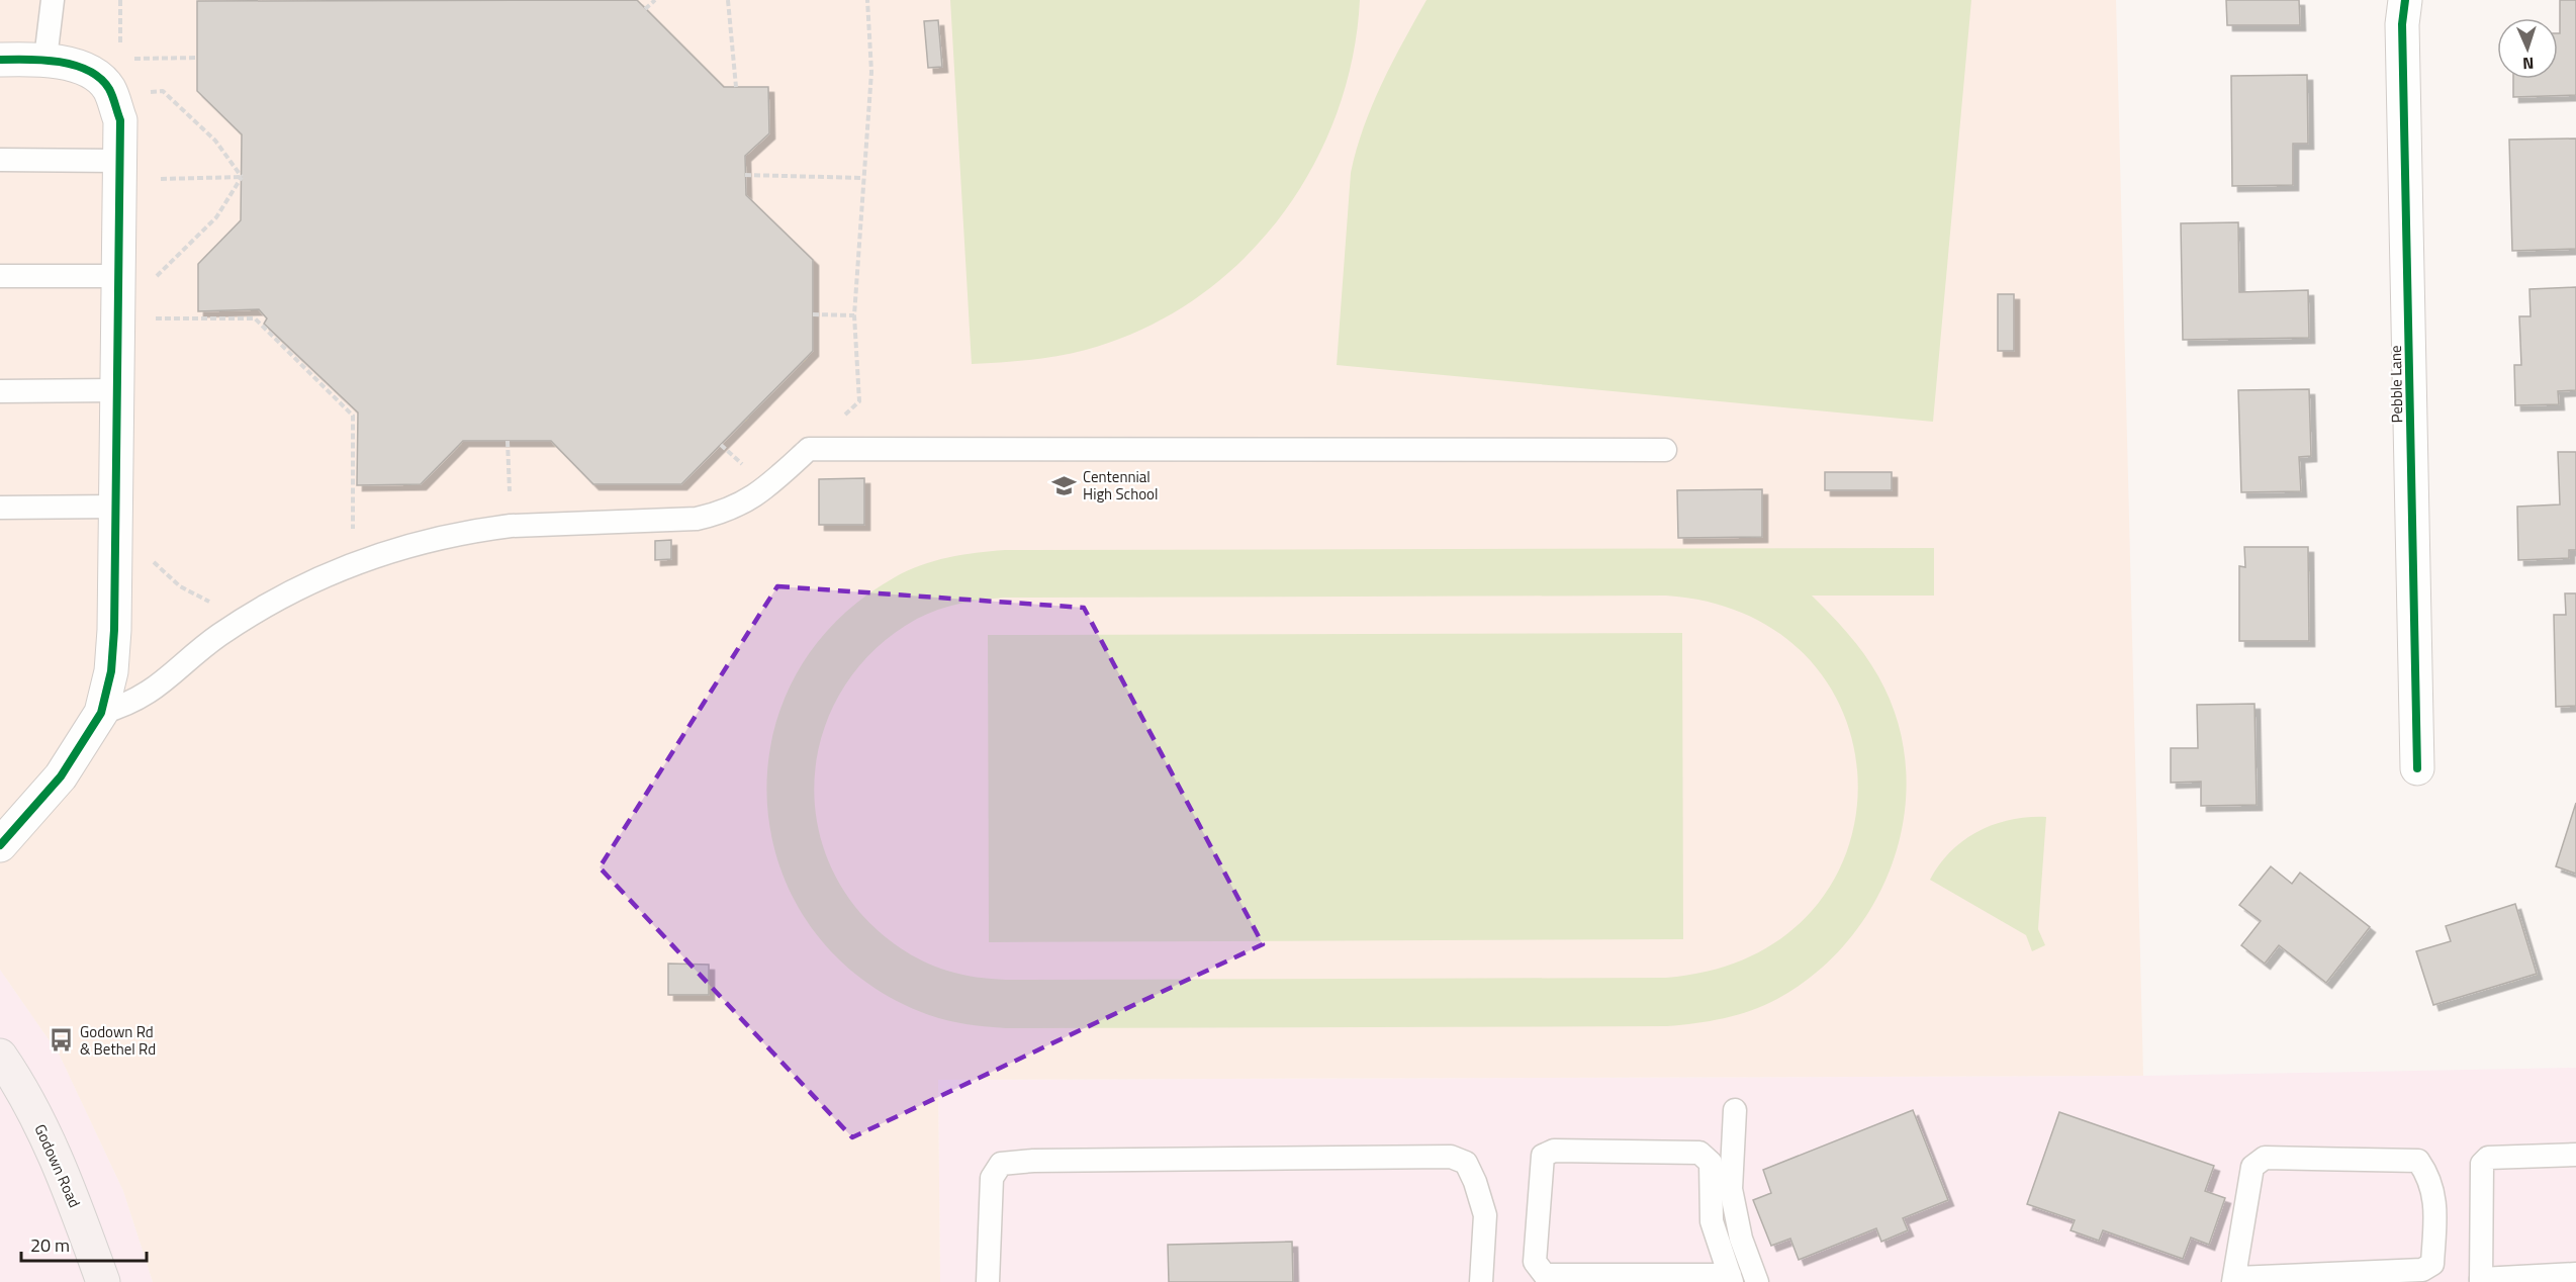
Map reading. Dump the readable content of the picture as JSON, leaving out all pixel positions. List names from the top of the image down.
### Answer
{
  "streets": {
    "main road": ["Godown Road"],
    "street": ["Pebble Lane"]
  },
  "places": {
    "school or university": ["Centennial High School"],
    "bus stop": ["Godown Rd & Bethel Rd"]
  },
  "scale_bar": "20 m",
  "north": "bottom"
}
